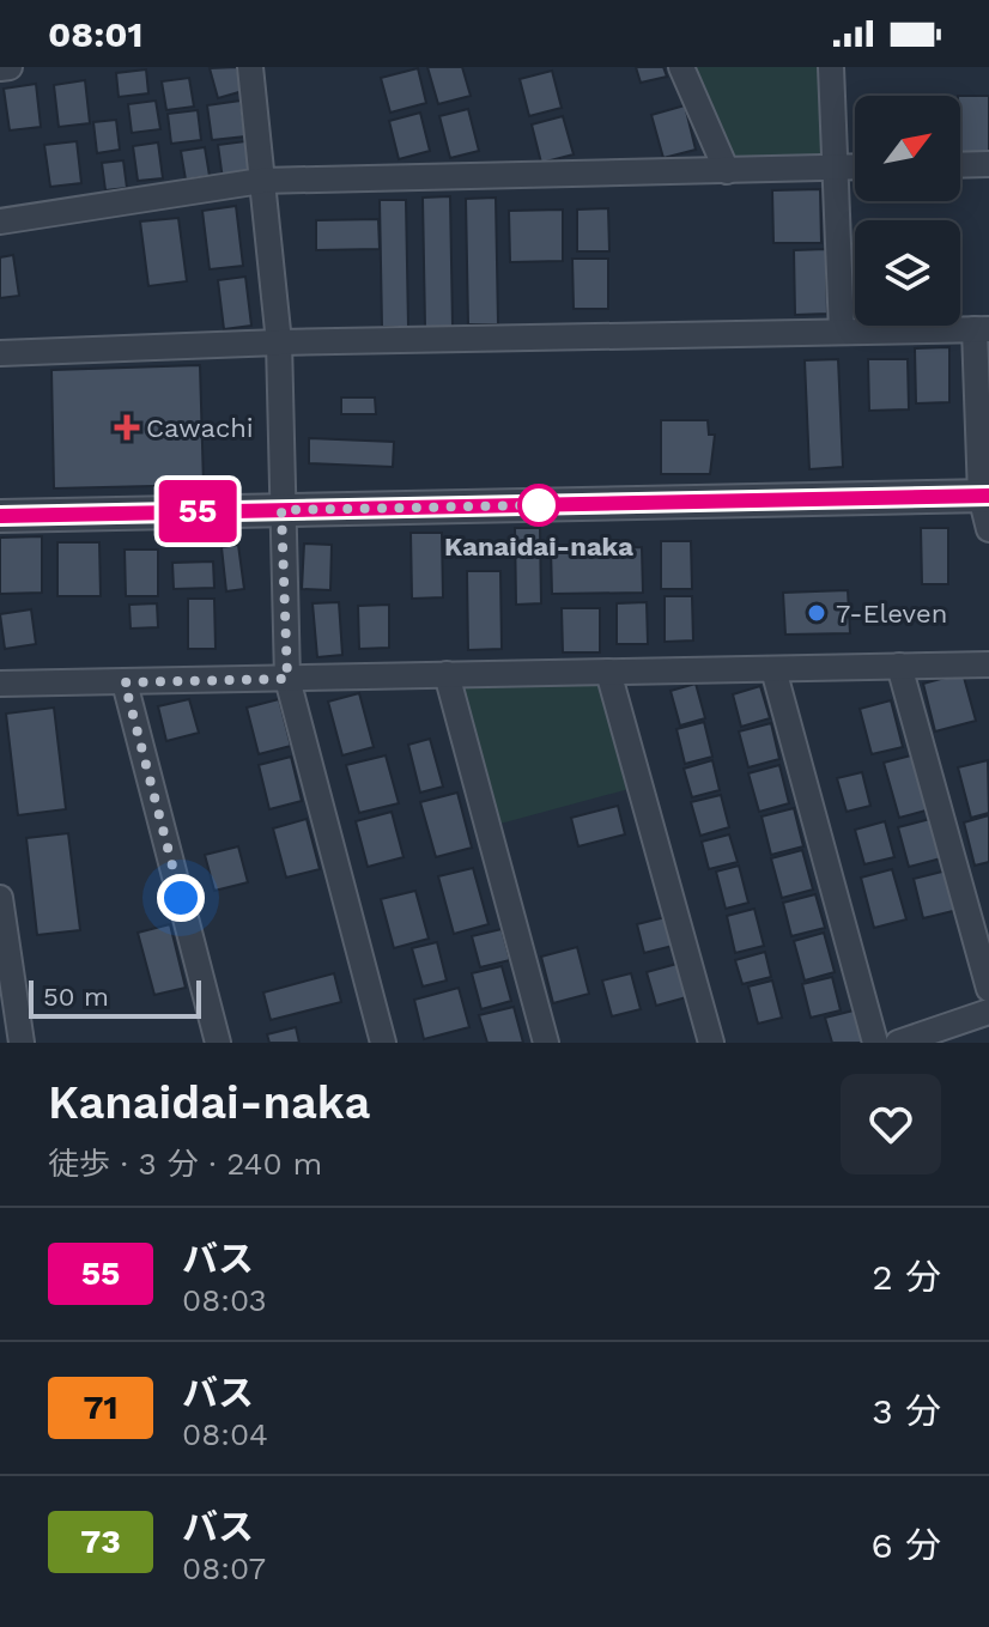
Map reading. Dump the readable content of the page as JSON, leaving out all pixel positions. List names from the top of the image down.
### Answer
{
  "places": {
    "health": ["Cawachi"],
    "other": ["Kanaidai-naka", "7-Eleven"]
  },
  "lines": ["bus line 55"],
  "scale_bar": "50 m",
  "north": "top right",
  "page": {
    "status": "08:01",
    "on_map": "55",
    "scale": "50 m",
    "heading": ["Kanaidai-naka", "徒歩 · 3 分 · 240 m"],
    "list": [
      {
        "mark": "55",
        "name": "バス",
        "note": "08:03",
        "value": "2 分"
      },
      {
        "mark": "71",
        "name": "バス",
        "note": "08:04",
        "value": "3 分"
      },
      {
        "mark": "73",
        "name": "バス",
        "note": "08:07",
        "value": "6 分"
      }
    ]
  }
}
